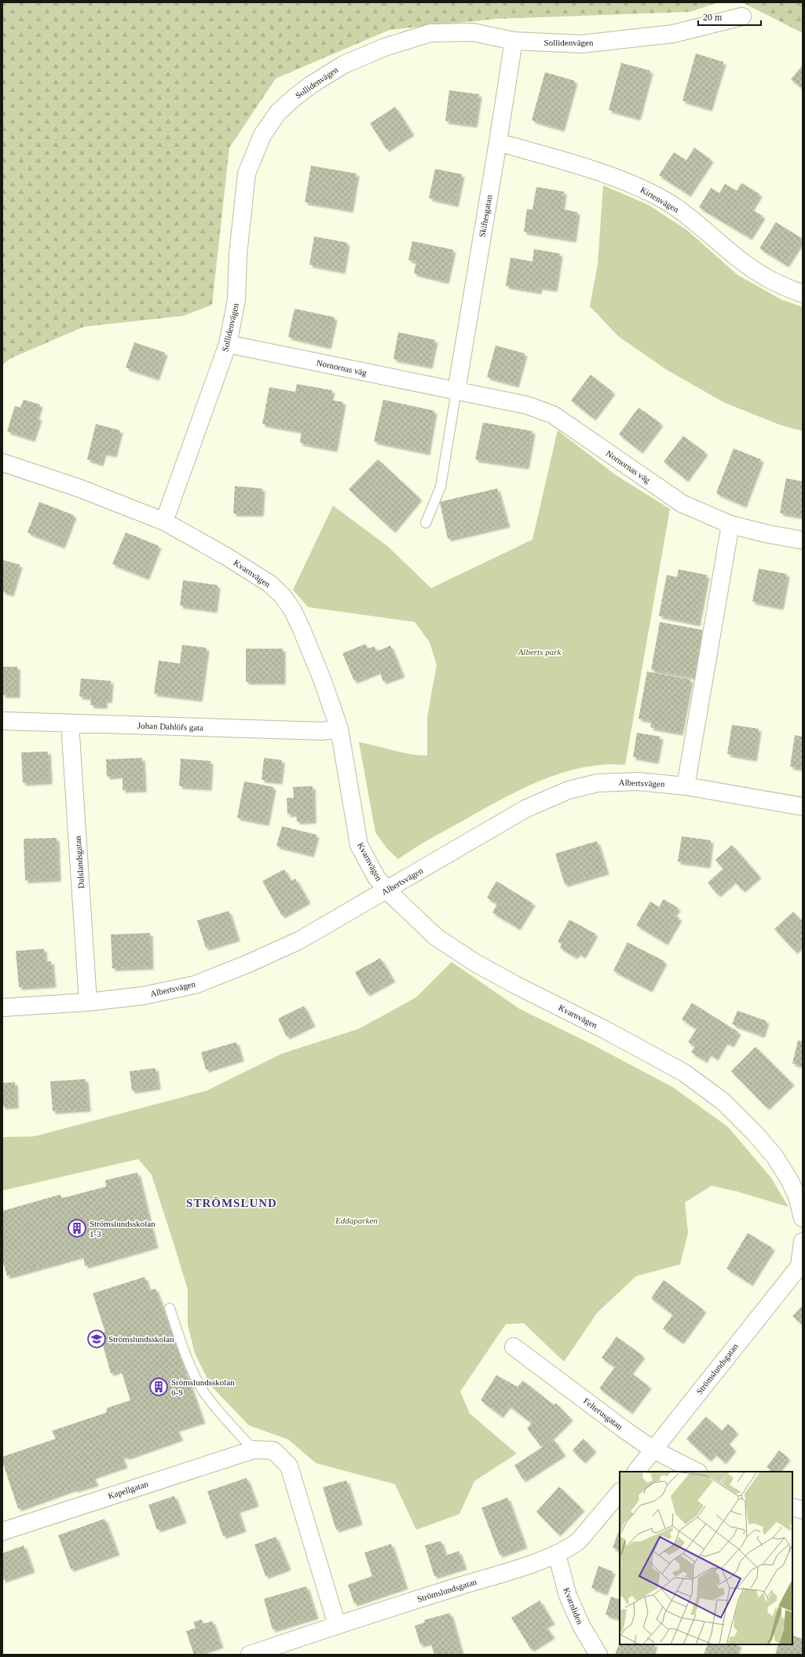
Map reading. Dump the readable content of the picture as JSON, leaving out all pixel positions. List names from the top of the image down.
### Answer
{
  "streets": {
    "street": [
      "Sollidenvägen",
      "Kirtenvägen",
      "Skiftesgatan",
      "Nornornas väg",
      "Kvarnvägen",
      "Johan Dahlöfs gata",
      "Albertsvägen",
      "Dalslandsgatan",
      "Strömslundsgatan",
      "Felterusgatan",
      "Kapellgatan",
      "Kvarnliden"
    ]
  },
  "crossings": [
    ["Sollidenvägen", "Skiftesgatan"],
    ["Sollidenvägen", "Nornornas väg"],
    ["Sollidenvägen", "Kvarnvägen"],
    ["Kirtenvägen", "Skiftesgatan"],
    ["Skiftesgatan", "Nornornas väg"],
    ["Kvarnvägen", "Johan Dahlöfs gata"],
    ["Kvarnvägen", "Albertsvägen"],
    ["Johan Dahlöfs gata", "Dalslandsgatan"],
    ["Albertsvägen", "Dalslandsgatan"],
    ["Strömslundsgatan", "Felterusgatan"],
    ["Strömslundsgatan", "Kapellgatan"],
    ["Strömslundsgatan", "Kvarnliden"]
  ],
  "districts": ["STRÖMSLUND"],
  "parks": ["Alberts park", "Eddaparken"],
  "places": {
    "building": ["Strömslundsskolan 1-3", "Srömslundsskolan 6-9"],
    "school or university": ["Strömslundsskolan"]
  },
  "scale_bar": "20 m"
}
